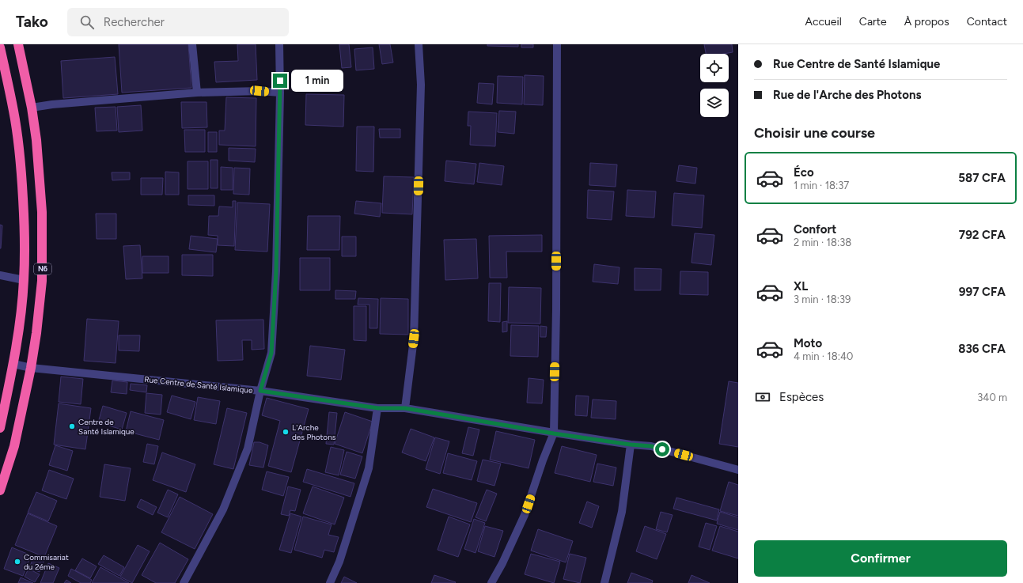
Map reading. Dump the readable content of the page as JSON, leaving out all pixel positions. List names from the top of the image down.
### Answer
{
  "streets": {
    "highway": ["N6"],
    "street": ["Rue Centre de Santé Islamique"]
  },
  "crossings": [
    ["N6", "Rue Centre de Santé Islamique"]
  ],
  "places": ["Centre de Santé Islamique", "L'Arche des Photons", "Commisariat du 2éme"],
  "page": {
    "header": "Tako",
    "search": "Rechercher",
    "nav": [
      "Accueil",
      "Carte",
      "À propos",
      "Contact"
    ],
    "banner": ["Rue Centre de Santé Islamique", "Rue de l'Arche des Photons"],
    "bubble": "1 min",
    "heading": "Choisir une course",
    "list": [
      {
        "name": "Éco",
        "note": "1 min · 18:37",
        "value": "587 CFA"
      },
      {
        "name": "Confort",
        "note": "2 min · 18:38",
        "value": "792 CFA"
      },
      {
        "name": "XL",
        "note": "3 min · 18:39",
        "value": "997 CFA"
      },
      {
        "name": "Moto",
        "note": "4 min · 18:40",
        "value": "836 CFA"
      }
    ],
    "pay": ["Espèces", "340 m"],
    "buttons": "Confirmer"
  }
}
